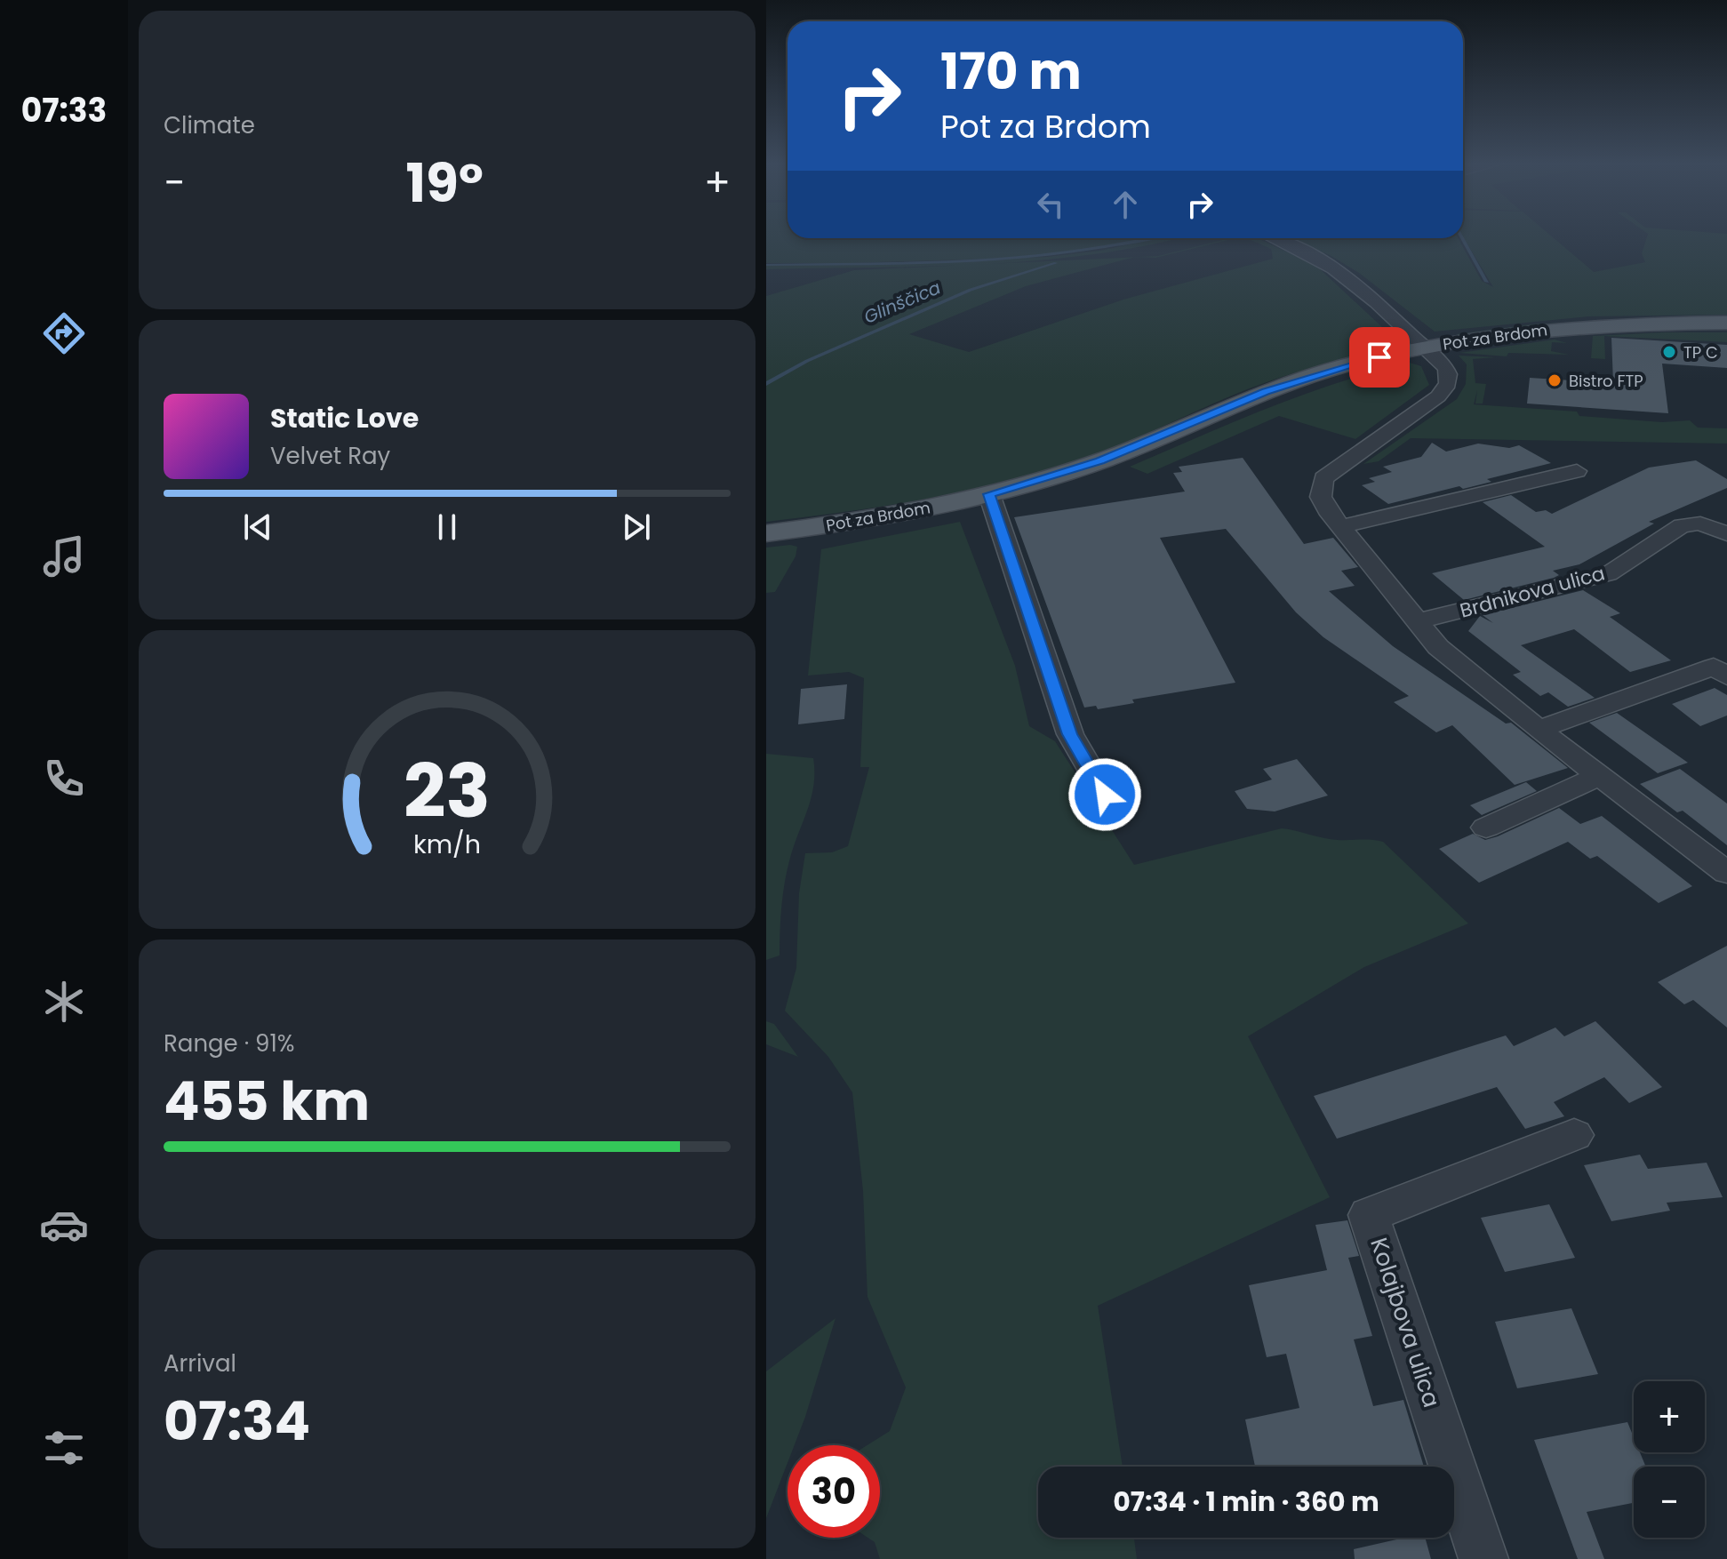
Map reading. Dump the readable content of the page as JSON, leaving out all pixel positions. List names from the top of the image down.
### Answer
{
  "streets": {
    "main road": ["Pot za Brdom"],
    "street": ["Brdnikova ulica", "Kolajbova ulica"]
  },
  "water": ["Glinščica"],
  "places": ["TP C", "Bistro FTP"],
  "page": {
    "tabs": "07:33",
    "tile": [
      "Climate",
      ["Range · 91%", "455 km"],
      ["Arrival", "07:34"]
    ],
    "turn": ["170 m", "Pot za Brdom"],
    "heat": ["−", "19°", "+"],
    "song": ["Static Love", "Velvet Ray"],
    "map_buttons": ["+", "−"],
    "limit": "30",
    "trip": "07:34 · 1 min · 360 m",
    "gauge": ["23", "km/h"]
  }
}
